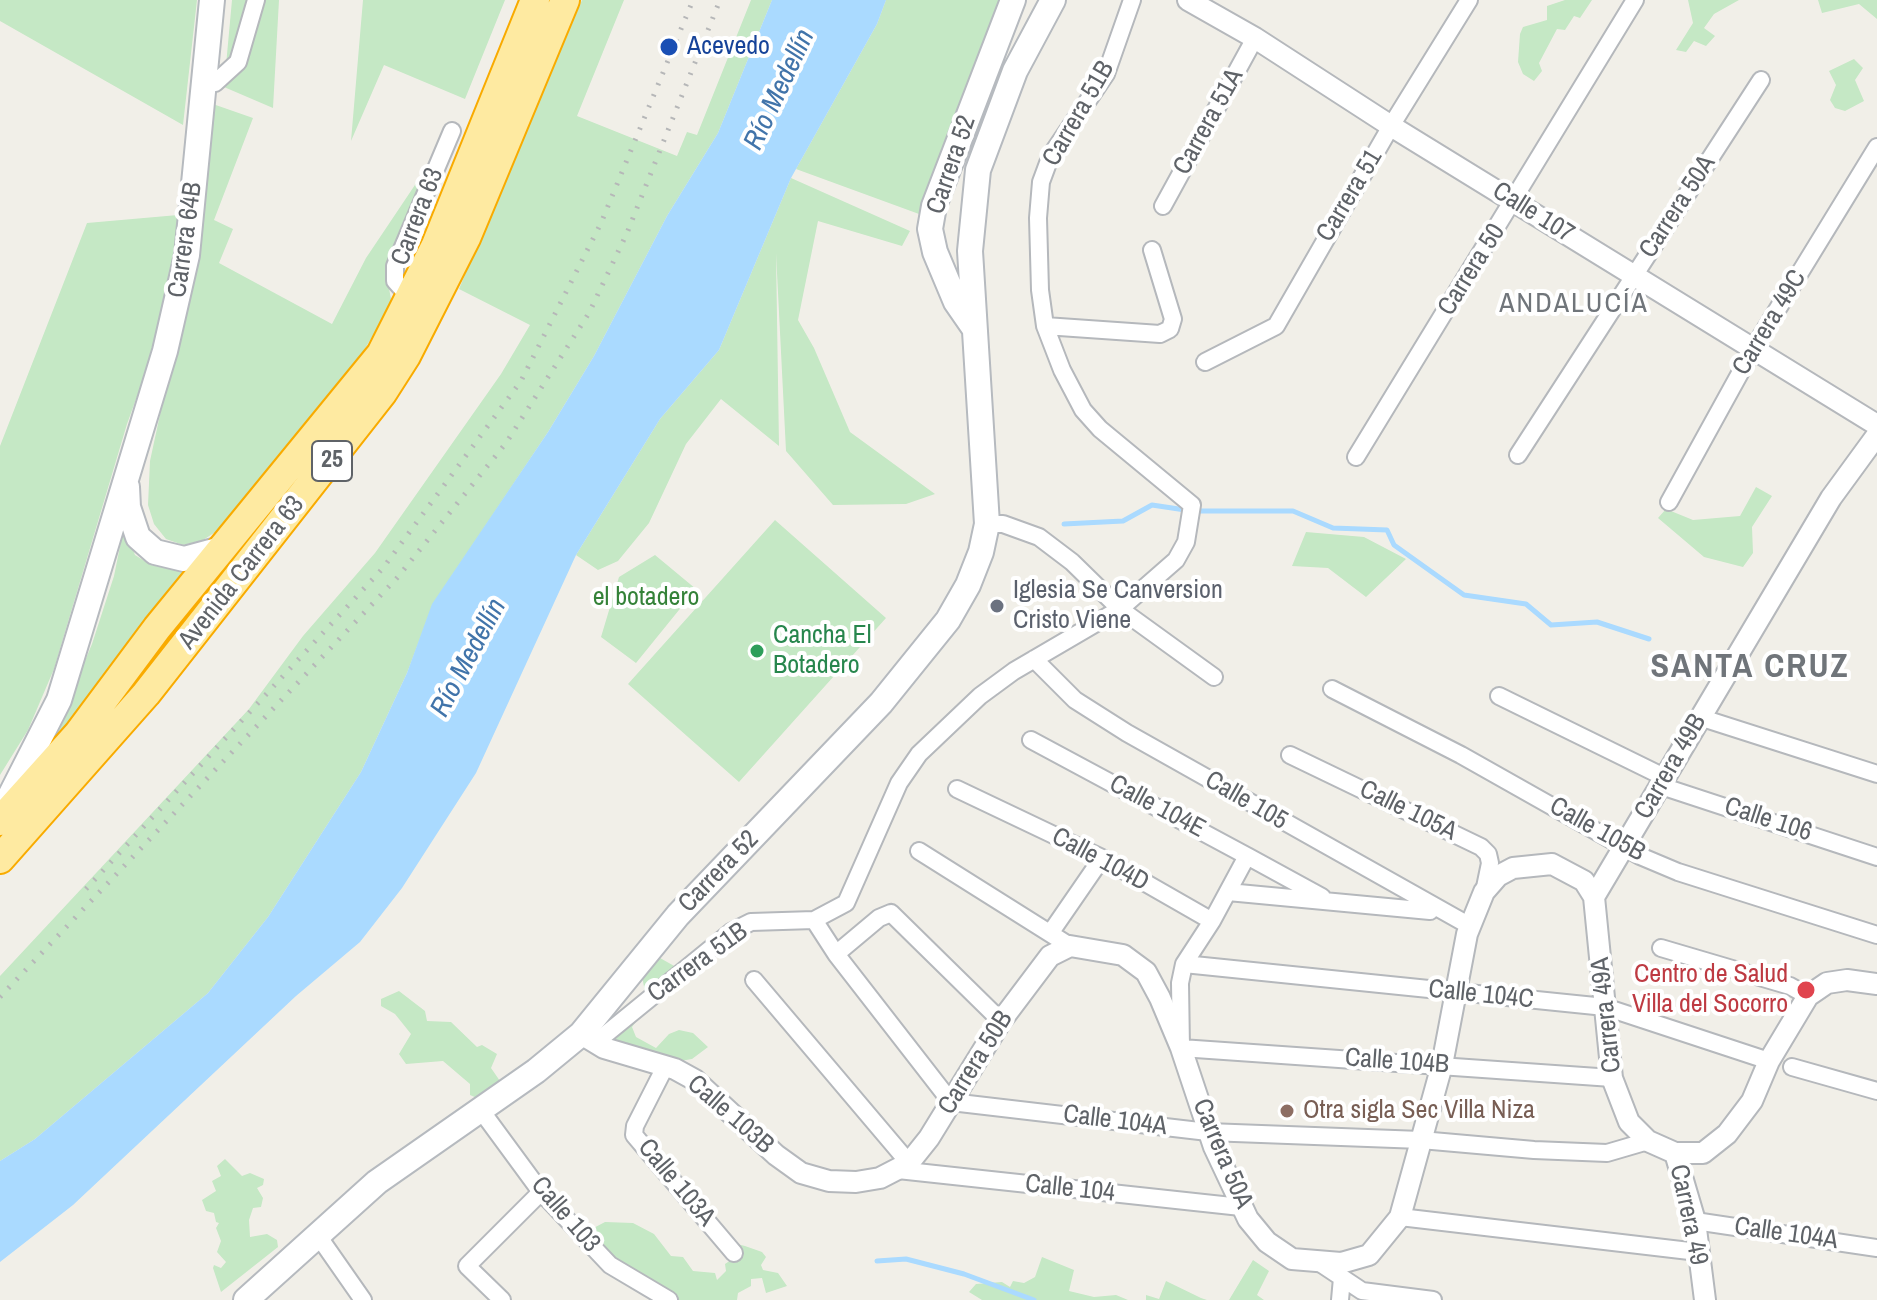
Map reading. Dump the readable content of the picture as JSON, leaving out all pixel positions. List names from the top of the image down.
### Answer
{
  "streets": {
    "highway": ["25", "Avenida Carrera 63"],
    "main road": ["Carrera 52", "Carrera 64B"],
    "street": [
      "Carrera 51B",
      "Carrera 51A",
      "Carrera 51",
      "Carrera 50A",
      "Calle 107",
      "Carrera 63",
      "Carrera 50",
      "Carrera 49C",
      "Carrera 49B",
      "Calle 105",
      "Calle 104E",
      "Calle 105A",
      "Calle 106",
      "Calle 105B",
      "Calle 104D",
      "Calle 104C",
      "Carrera 49A",
      "Calle 104B",
      "Carrera 50B",
      "Calle 103B",
      "Calle 104A",
      "Calle 103A",
      "Calle 104",
      "Calle 103",
      "Carrera 49"
    ]
  },
  "crossings": [
    ["Carrera 51B", "Carrera 52"],
    ["Carrera 51B", "Calle 103B"],
    ["Carrera 51A", "Calle 107"],
    ["Carrera 52", "Calle 103B"],
    ["Carrera 52", "Calle 103"],
    ["Carrera 51", "Calle 107"],
    ["Carrera 50A", "Calle 107"],
    ["Carrera 50A", "Calle 104D"],
    ["Carrera 50A", "Calle 104C"],
    ["Carrera 50A", "Calle 104B"],
    ["Carrera 50A", "Carrera 50B"],
    ["Carrera 50A", "Calle 104A"],
    ["Carrera 50A", "Calle 104"],
    ["Calle 107", "Carrera 50"],
    ["Calle 107", "Carrera 49C"],
    ["Carrera 63", "Avenida Carrera 63"],
    ["Carrera 64B", "Avenida Carrera 63"],
    ["Carrera 49B", "Calle 106"],
    ["Carrera 49B", "Calle 105B"],
    ["Carrera 49B", "Carrera 49A"],
    ["Calle 104C", "Carrera 49A"],
    ["Calle 104C", "Carrera 49"],
    ["Carrera 49A", "Calle 104B"],
    ["Carrera 49A", "Calle 104A"],
    ["Carrera 49A", "Carrera 49"],
    ["Carrera 50B", "Calle 103B"],
    ["Carrera 50B", "Calle 104A"],
    ["Carrera 50B", "Calle 104"],
    ["Calle 103B", "Calle 103A"],
    ["Calle 103B", "Calle 104"],
    ["Calle 104A", "Carrera 49"]
  ],
  "districts": ["ANDALUCÍA", "SANTA CRUZ"],
  "water": ["Río Medellín"],
  "parks": ["el botadero"],
  "places": [
    "Acevedo",
    "Iglesia Se Canversion Cristo Viene",
    "Cancha El Botadero",
    "Centro de Salud Villa del Socorro",
    "Otra sigla Sec Villa Niza"
  ]
}
